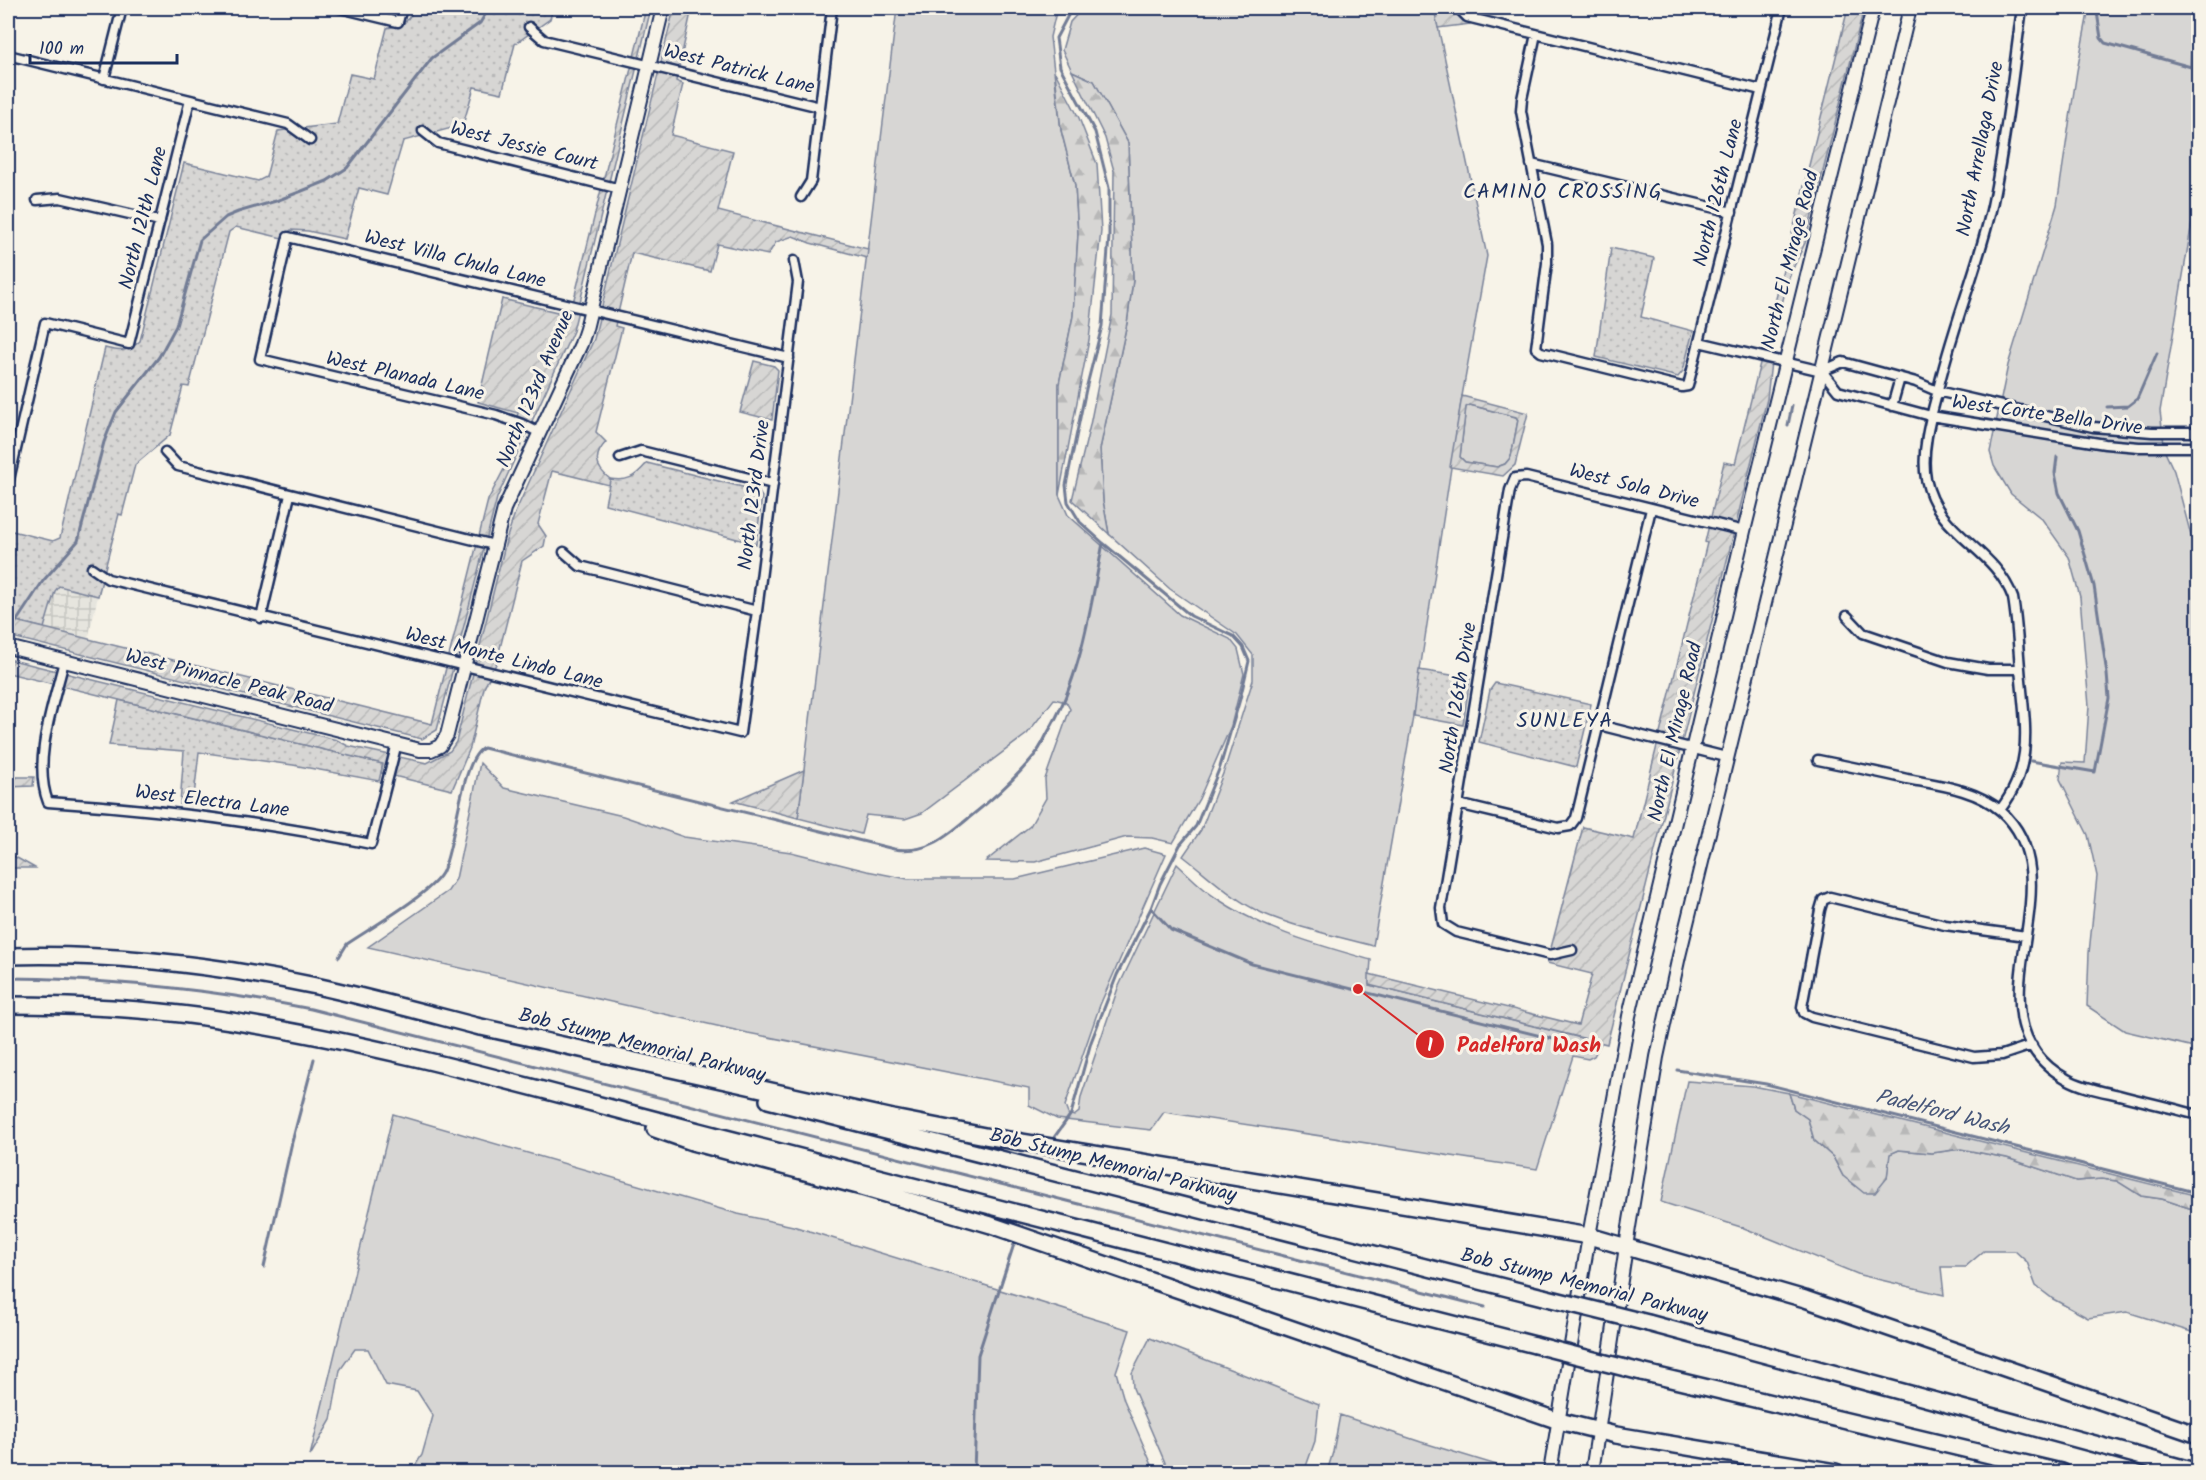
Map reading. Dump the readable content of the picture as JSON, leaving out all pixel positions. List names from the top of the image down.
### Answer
{
  "streets": {
    "highway": ["Bob Stump Memorial Parkway"],
    "main road": ["North El Mirage Road", "North 123rd Avenue", "West Pinnacle Peak Road"],
    "street": [
      "West Patrick Lane",
      "West Jessie Court",
      "North Arrellaga Drive",
      "North 126th Lane",
      "North 121th Lane",
      "West Villa Chula Lane",
      "West Planada Lane",
      "West Corte Bella Drive",
      "West Sola Drive",
      "North 123rd Drive",
      "West Monte Lindo Lane",
      "North 126th Drive",
      "West Electra Lane"
    ]
  },
  "crossings": [
    ["West Patrick Lane", "North 123rd Avenue"],
    ["West Jessie Court", "North 123rd Avenue"],
    ["North Arrellaga Drive", "West Corte Bella Drive"],
    ["North 126th Lane", "West Corte Bella Drive"],
    ["West Villa Chula Lane", "West Planada Lane"],
    ["West Villa Chula Lane", "North 123rd Avenue"],
    ["West Villa Chula Lane", "North 123rd Drive"],
    ["North El Mirage Road", "West Corte Bella Drive"],
    ["North El Mirage Road", "West Sola Drive"],
    ["West Planada Lane", "North 123rd Avenue"],
    ["North 123rd Avenue", "West Monte Lindo Lane"],
    ["North 123rd Avenue", "West Pinnacle Peak Road"],
    ["West Sola Drive", "North 126th Drive"],
    ["North 123rd Drive", "West Monte Lindo Lane"],
    ["West Pinnacle Peak Road", "West Electra Lane"]
  ],
  "districts": ["CAMINO CROSSING", "SUNLEYA"],
  "water": ["Padelford Wash"],
  "places": ["Padelford Wash"],
  "scale_bar": "100 m"
}
